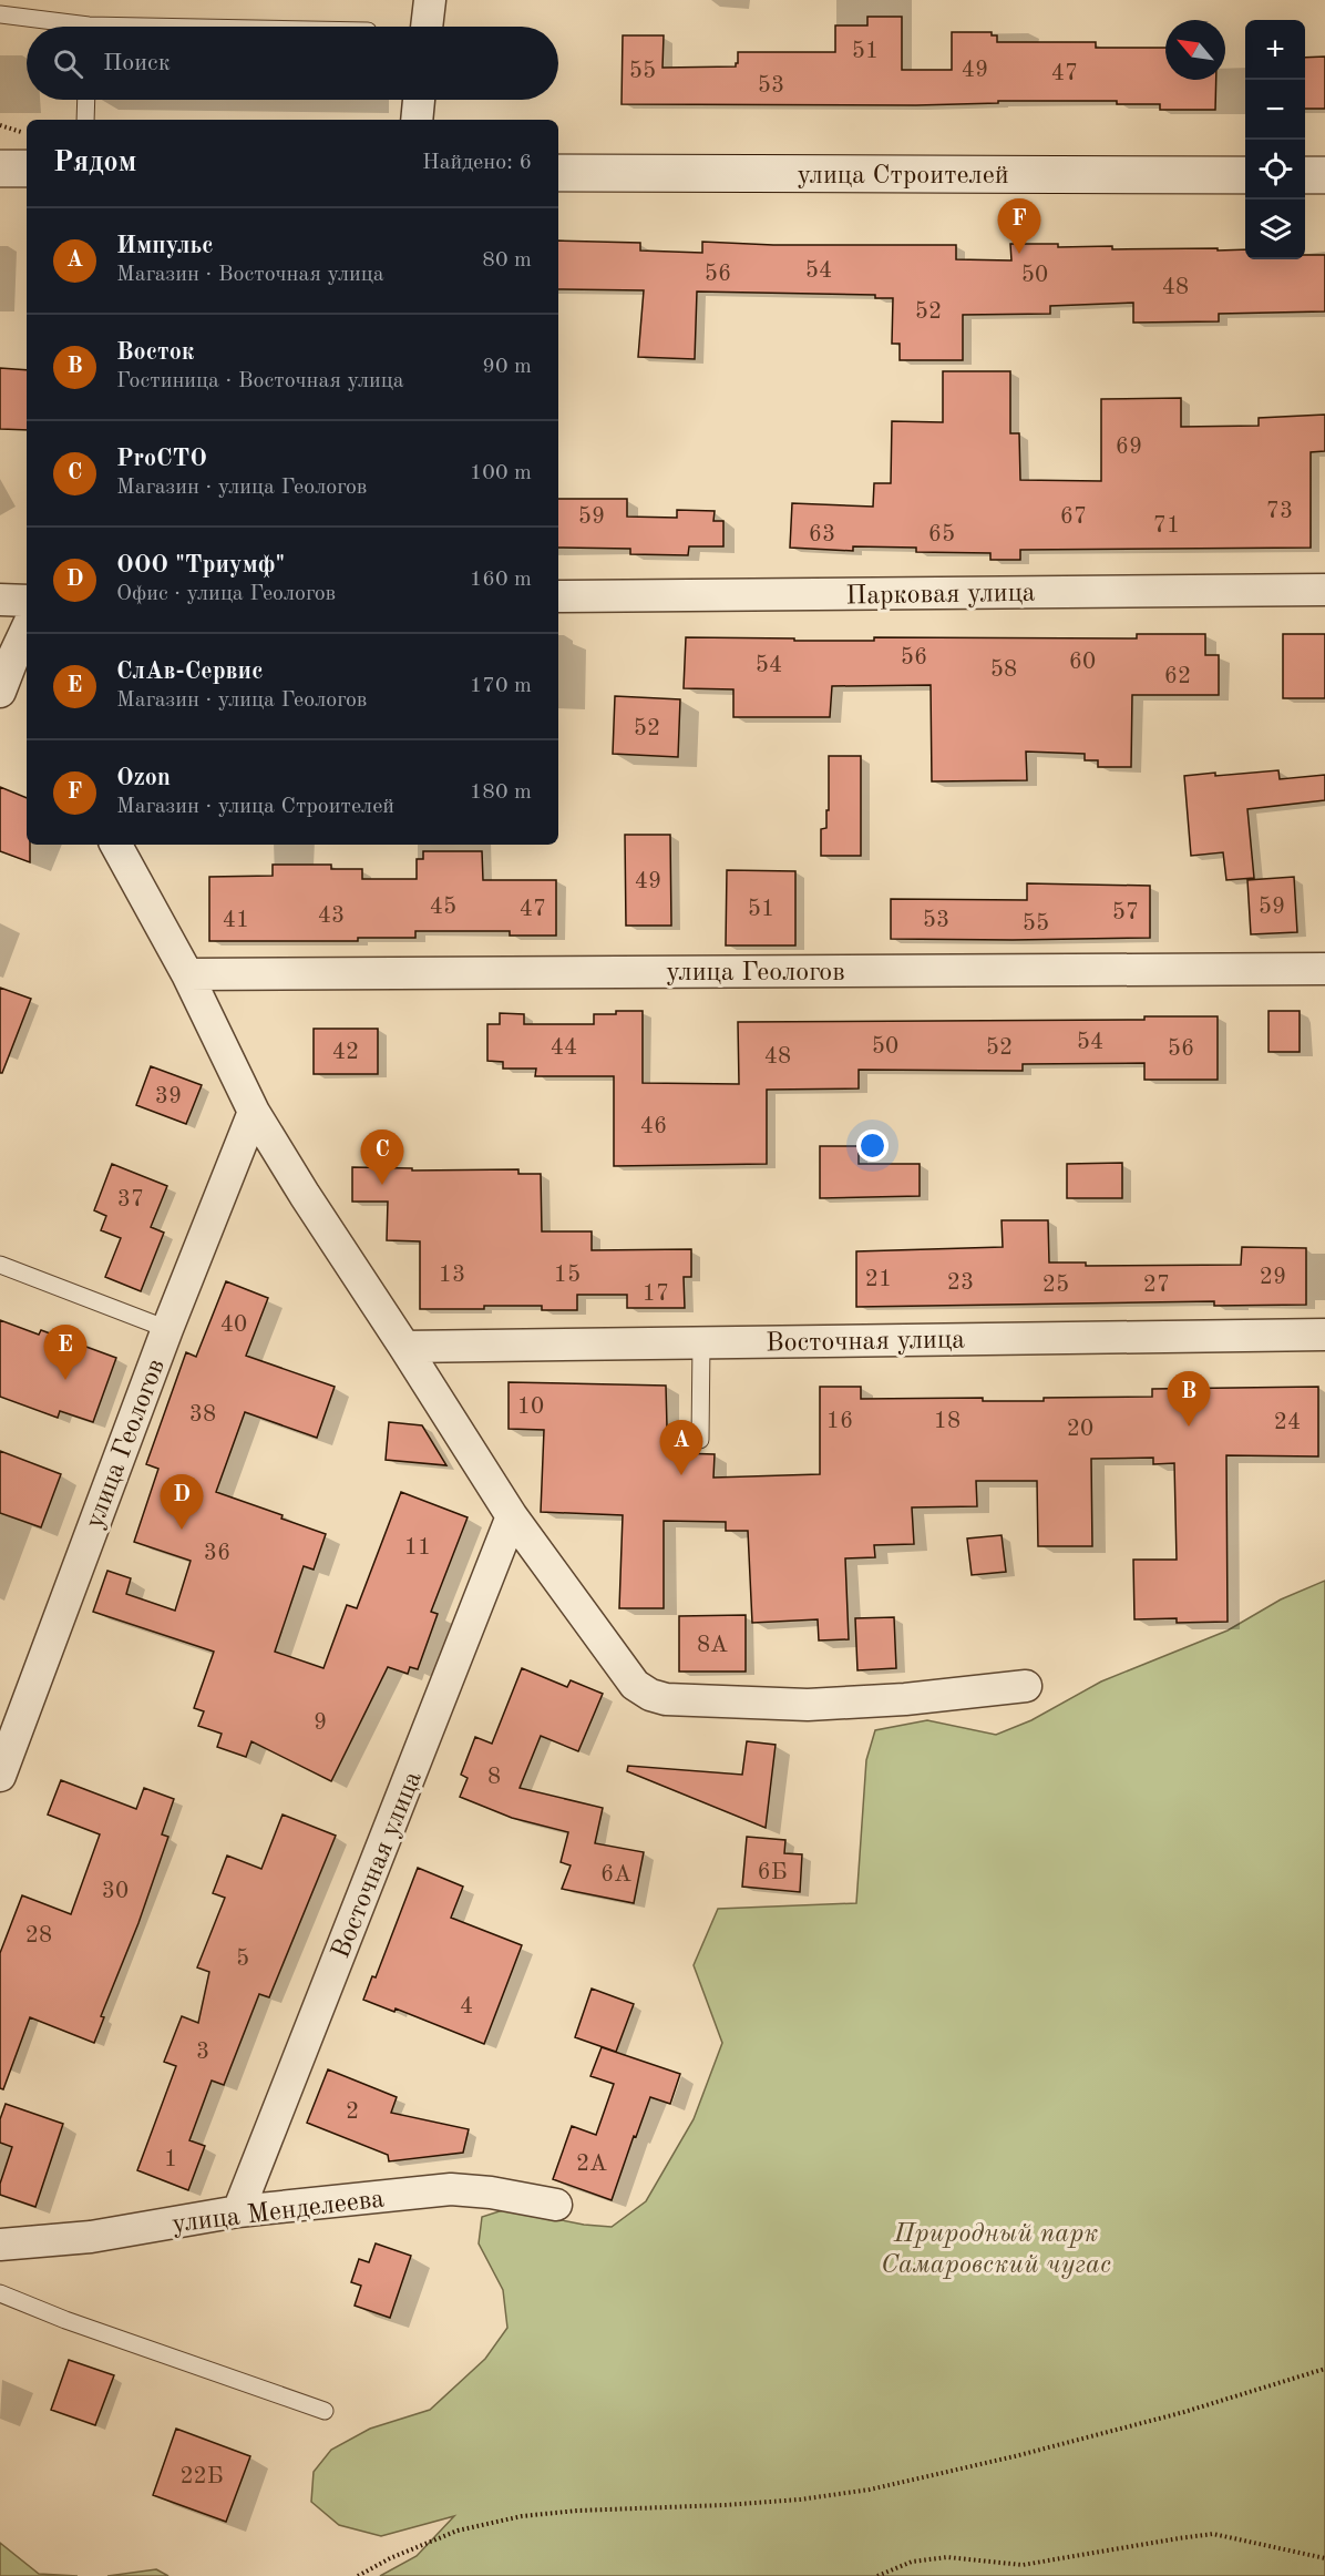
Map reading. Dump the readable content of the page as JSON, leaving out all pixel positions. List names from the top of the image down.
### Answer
{
  "streets": {
    "main road": ["улица Строителей"],
    "street": [
      "Парковая улица",
      "улица Геологов",
      "Восточная улица",
      "улица Менделеева"
    ]
  },
  "crossings": [
    ["Восточная улица", "улица Менделеева"]
  ],
  "parks": ["Природный парк Самаровский чугас"],
  "house_numbers": [
    "51",
    "49",
    "55",
    "47",
    "53",
    "54",
    "56",
    "50",
    "48",
    "52",
    "69",
    "73",
    "59",
    "67",
    "71",
    "63",
    "65",
    "56",
    "60",
    "54",
    "58",
    "62",
    "52",
    "49",
    "45",
    "59",
    "47",
    "51",
    "57",
    "43",
    "41",
    "53",
    "55",
    "54",
    "50",
    "44",
    "52",
    "56",
    "42",
    "48",
    "39",
    "46",
    "37",
    "13",
    "15",
    "29",
    "21",
    "23",
    "25",
    "27",
    "17",
    "40",
    "10",
    "38",
    "16",
    "18",
    "24",
    "20",
    "11",
    "36",
    "8А",
    "9",
    "8",
    "6Б",
    "6А",
    "30",
    "28",
    "5",
    "4",
    "3",
    "2",
    "1",
    "2А",
    "22Б"
  ],
  "north": "top left",
  "page": {
    "map_buttons": ["+", "−"],
    "search": "Поиск",
    "heading": ["Рядом", "Найдено: 6"],
    "pins": [
      "F",
      "C",
      "E",
      "B",
      "A",
      "D"
    ],
    "list": [
      {
        "mark": "A",
        "name": "Импульс",
        "note": "Магазин · Восточная улица",
        "value": "80 m"
      },
      {
        "mark": "B",
        "name": "Восток",
        "note": "Гостиница · Восточная улица",
        "value": "90 m"
      },
      {
        "mark": "C",
        "name": "ProСТО",
        "note": "Магазин · улица Геологов",
        "value": "100 m"
      },
      {
        "mark": "D",
        "name": "ООО \"Триумф\"",
        "note": "Офис · улица Геологов",
        "value": "160 m"
      },
      {
        "mark": "E",
        "name": "СлАв-Сервис",
        "note": "Магазин · улица Геологов",
        "value": "170 m"
      },
      {
        "mark": "F",
        "name": "Ozon",
        "note": "Магазин · улица Строителей",
        "value": "180 m"
      }
    ]
  }
}
